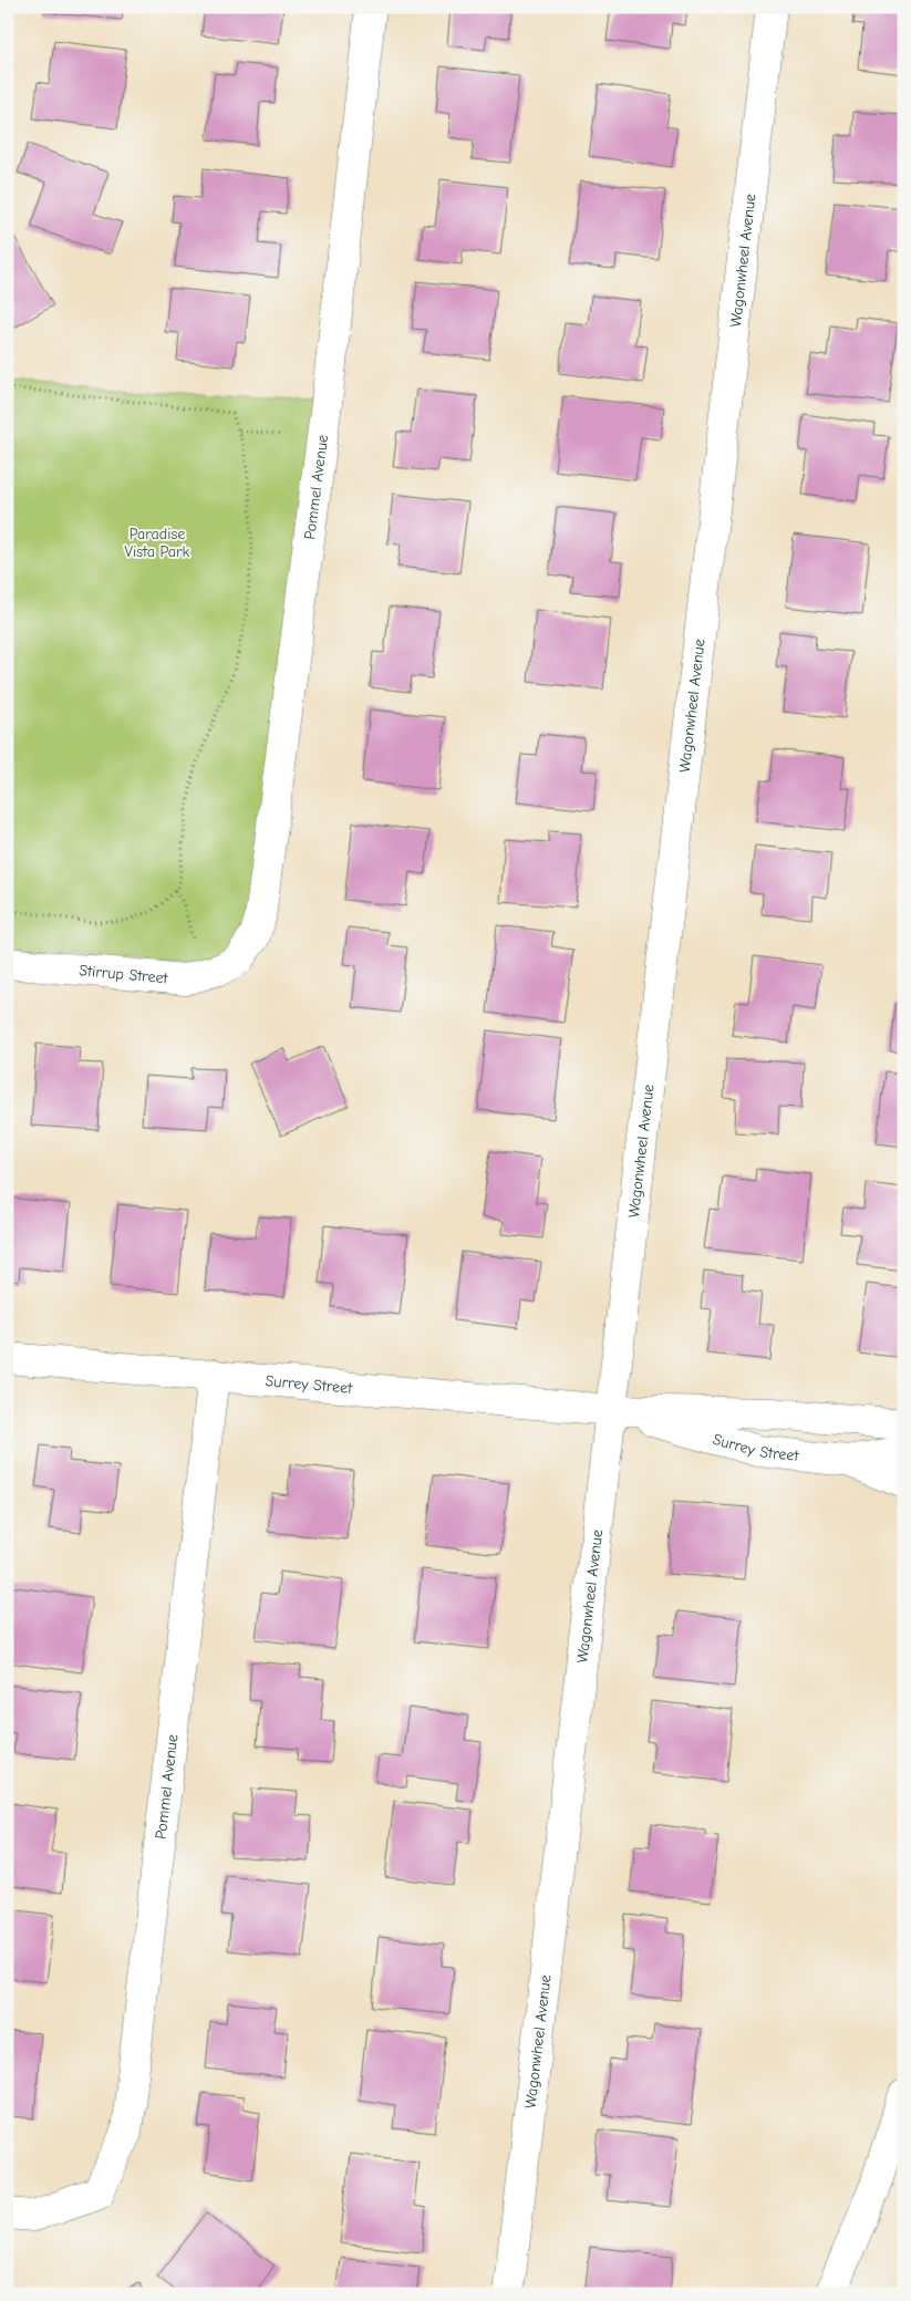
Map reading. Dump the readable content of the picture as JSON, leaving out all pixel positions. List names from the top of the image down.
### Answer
{
  "streets": {
    "street": [
      "Wagonwheel Avenue",
      "Pommel Avenue",
      "Stirrup Street",
      "Surrey Street"
    ]
  },
  "crossings": [
    ["Wagonwheel Avenue", "Surrey Street"],
    ["Pommel Avenue", "Stirrup Street"],
    ["Pommel Avenue", "Surrey Street"]
  ],
  "parks": ["Paradise Vista Park"]
}
